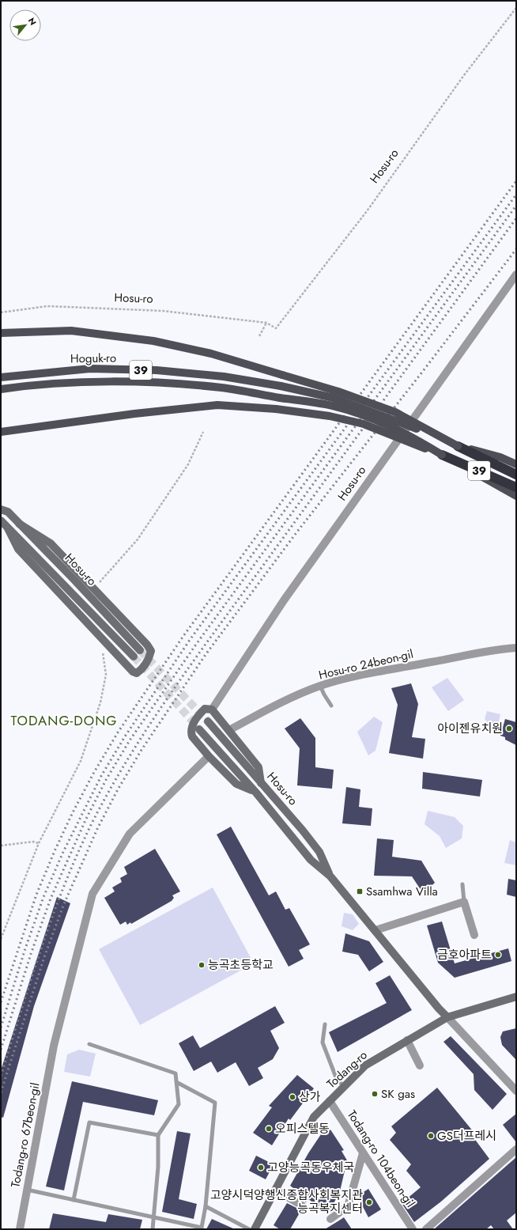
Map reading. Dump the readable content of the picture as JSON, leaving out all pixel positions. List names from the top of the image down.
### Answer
{
  "streets": {
    "highway": ["39"],
    "main road": ["Hosu-ro", "Hoguk-ro", "Todang-ro"],
    "street": ["Hosu-ro 24beon-gil", "Todang-ro 67beon-gil", "Todang-ro 104beon-gil"]
  },
  "crossings": [
    ["Hosu-ro", "Todang-ro"],
    ["Hoguk-ro", "39"],
    ["Todang-ro", "Todang-ro 104beon-gil"]
  ],
  "districts": ["TODANG-DONG"],
  "places": {
    "other": [
      "아이젠유치원",
      "금호아파트",
      "능곡초등학교",
      "SK gas",
      "상가",
      "오피스텔동",
      "GS더프레시",
      "고양능곡동우체국",
      "고양시덕양행신종합사회복지관 능곡복지센터"
    ],
    "transit": ["Ssamhwa Villa"]
  },
  "north": "top right"
}
